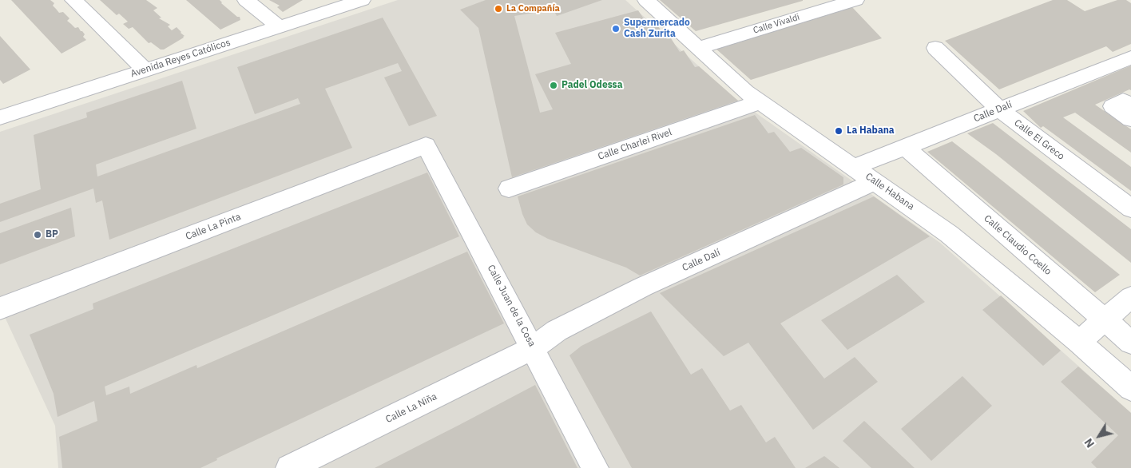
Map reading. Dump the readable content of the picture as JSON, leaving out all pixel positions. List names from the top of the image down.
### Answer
{
  "streets": {
    "street": [
      "Calle Vivaldi",
      "Avenida Reyes Católicos",
      "Calle Dalí",
      "Calle El Greco",
      "Calle Charlei Rivel",
      "Calle Habana",
      "Calle La Pinta",
      "Calle Claudio Coello",
      "Calle Juan de la Cosa",
      "Calle La Niña"
    ]
  },
  "crossings": [
    ["Calle Vivaldi", "Calle Habana"],
    ["Calle Dalí", "Calle El Greco"],
    ["Calle Dalí", "Calle Habana"],
    ["Calle Dalí", "Calle Claudio Coello"],
    ["Calle Dalí", "Calle Juan de la Cosa"],
    ["Calle Dalí", "Calle La Niña"],
    ["Calle Charlei Rivel", "Calle Habana"],
    ["Calle La Pinta", "Calle Juan de la Cosa"],
    ["Calle Juan de la Cosa", "Calle La Niña"]
  ],
  "places": [
    "La Compañía",
    "Supermercado Cash Zurita",
    "Padel Odessa",
    "La Habana",
    "BP"
  ],
  "north": "bottom left"
}
